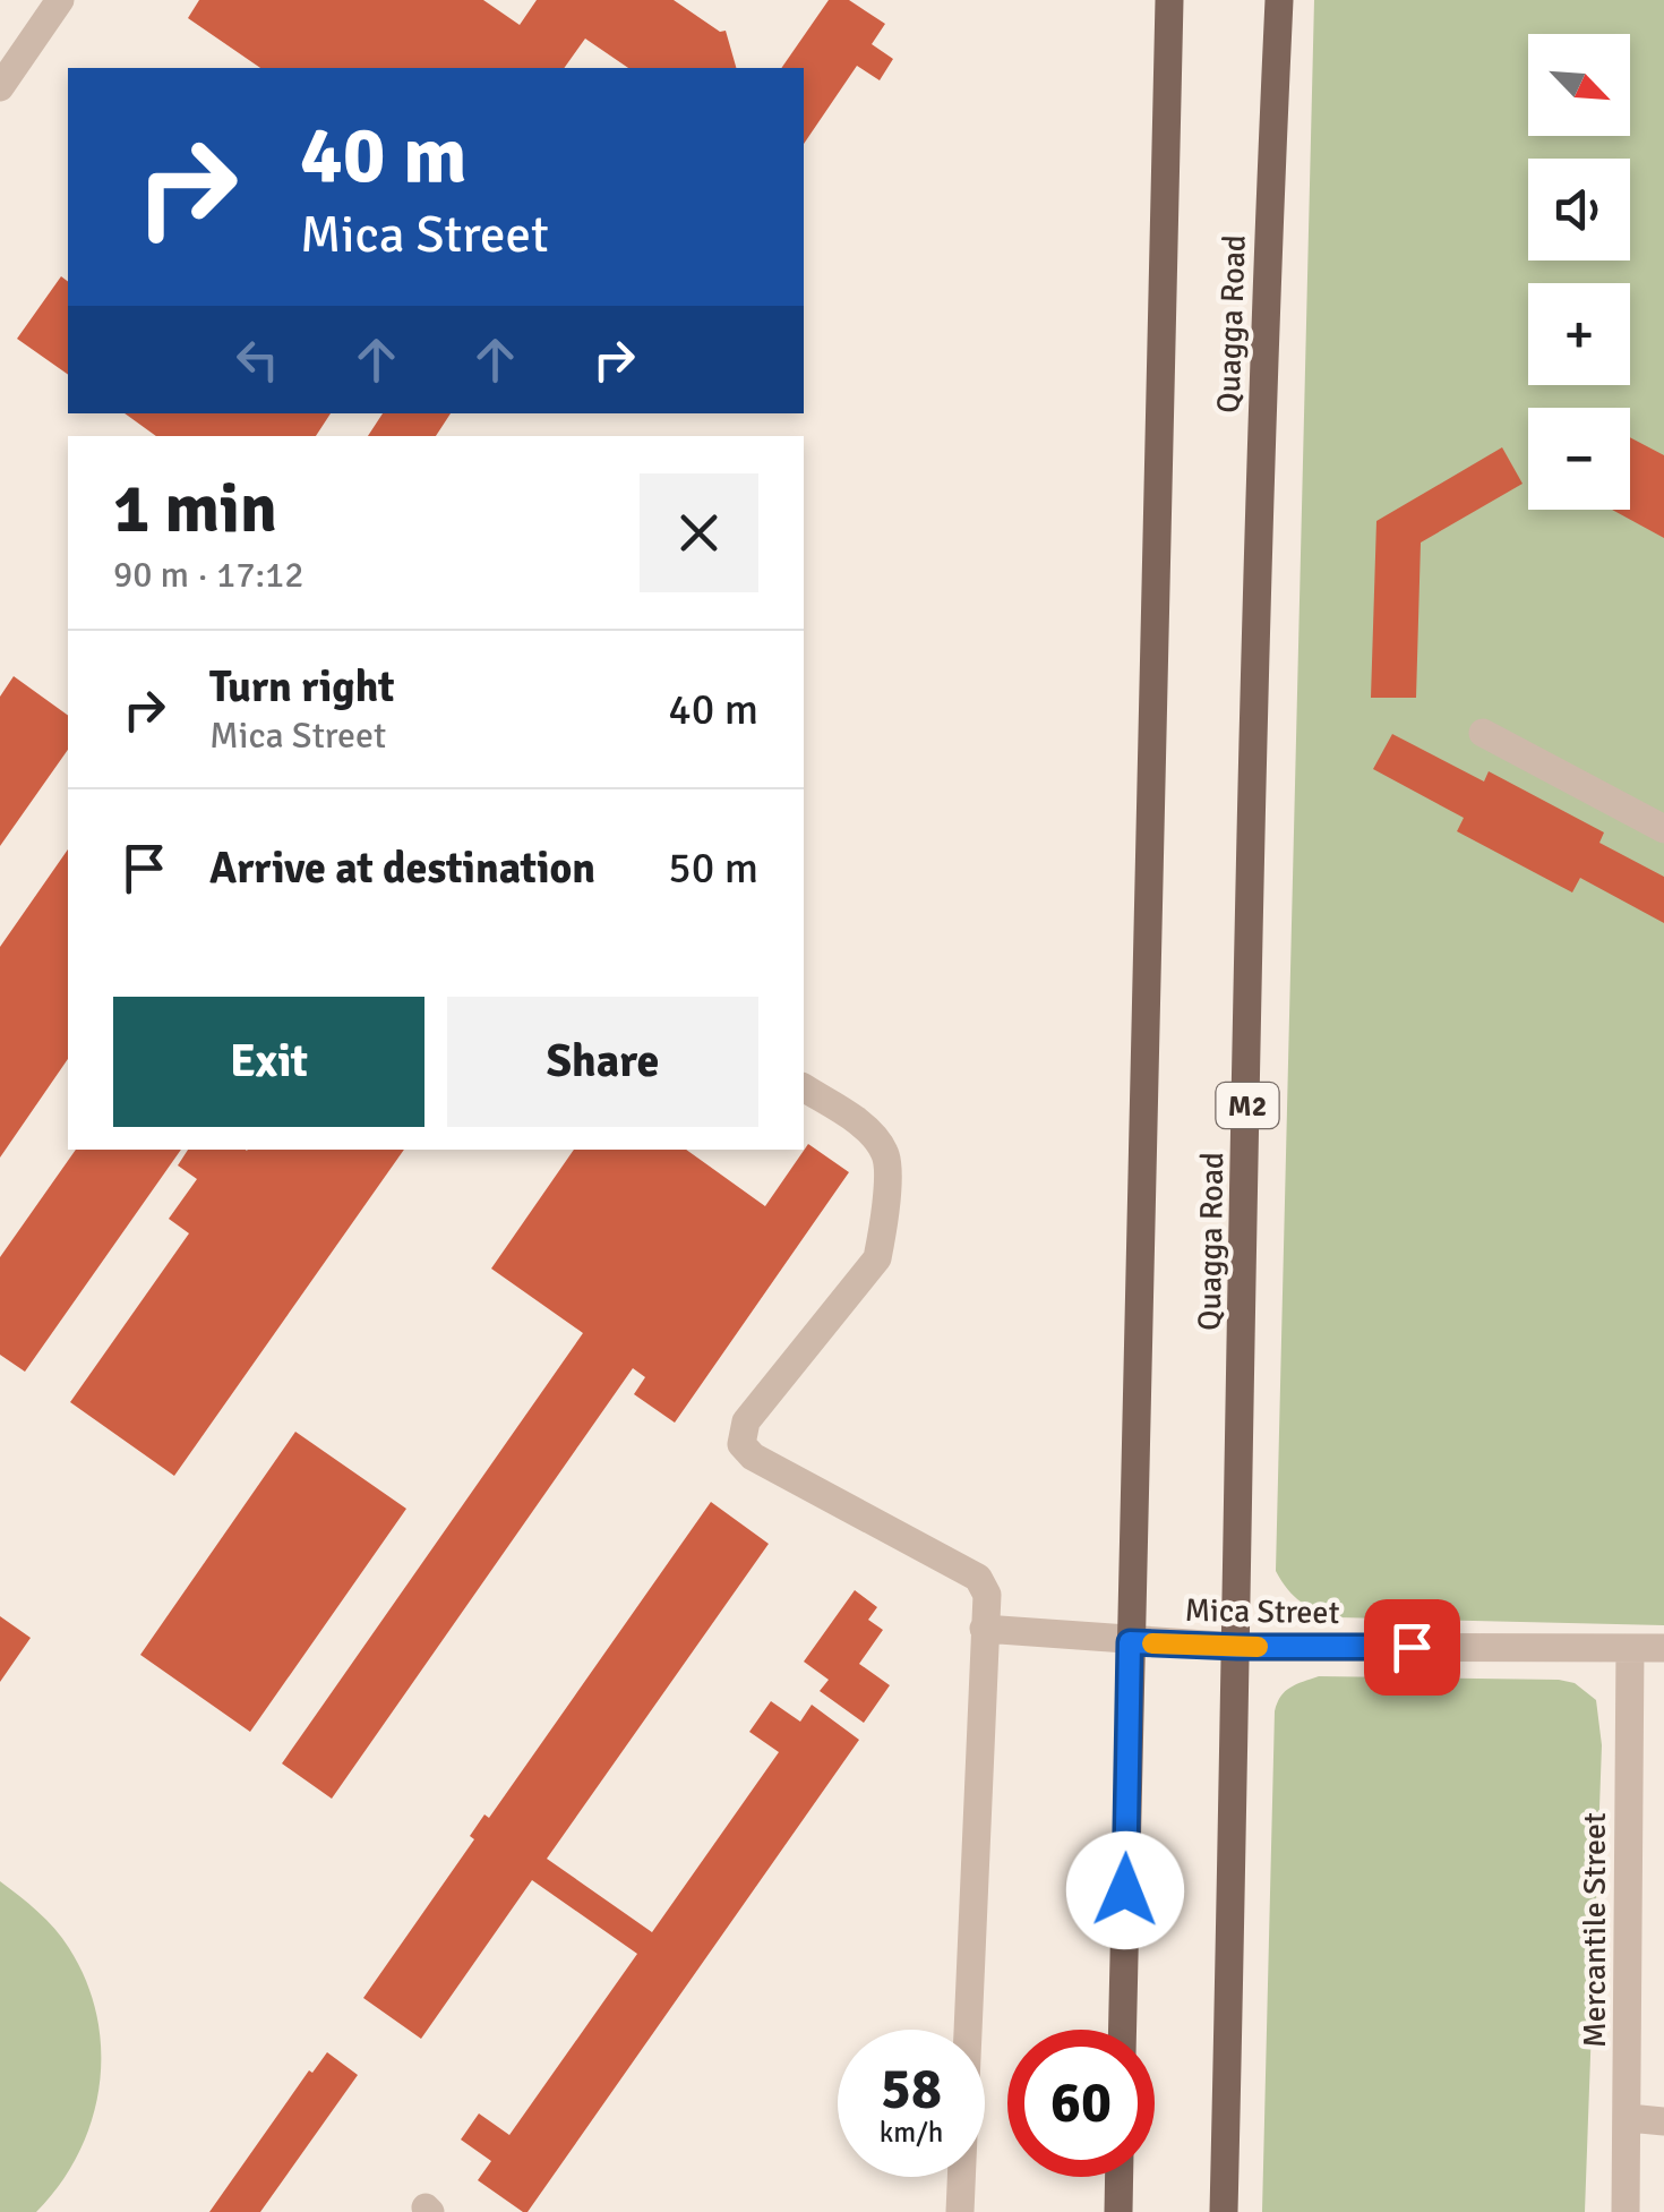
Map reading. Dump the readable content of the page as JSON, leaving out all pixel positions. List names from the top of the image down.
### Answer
{
  "streets": {
    "main road": ["Quagga Road", "M2"],
    "street": ["Mica Street", "Mercantile Street"]
  },
  "crossings": [
    ["Quagga Road", "Mica Street"],
    ["Mica Street", "Mercantile Street"]
  ],
  "north": "bottom right",
  "page": {
    "map_buttons": ["+", "−"],
    "turn": ["40 m", "Mica Street"],
    "heading": ["1 min", "90 m · 17:12"],
    "list": [
      {
        "name": "Turn right",
        "note": "Mica Street",
        "value": "40 m"
      },
      {
        "name": "Arrive at destination",
        "value": "50 m"
      }
    ],
    "buttons": ["Exit", "Share"],
    "speed": "58 km/h",
    "limit": "60"
  }
}
